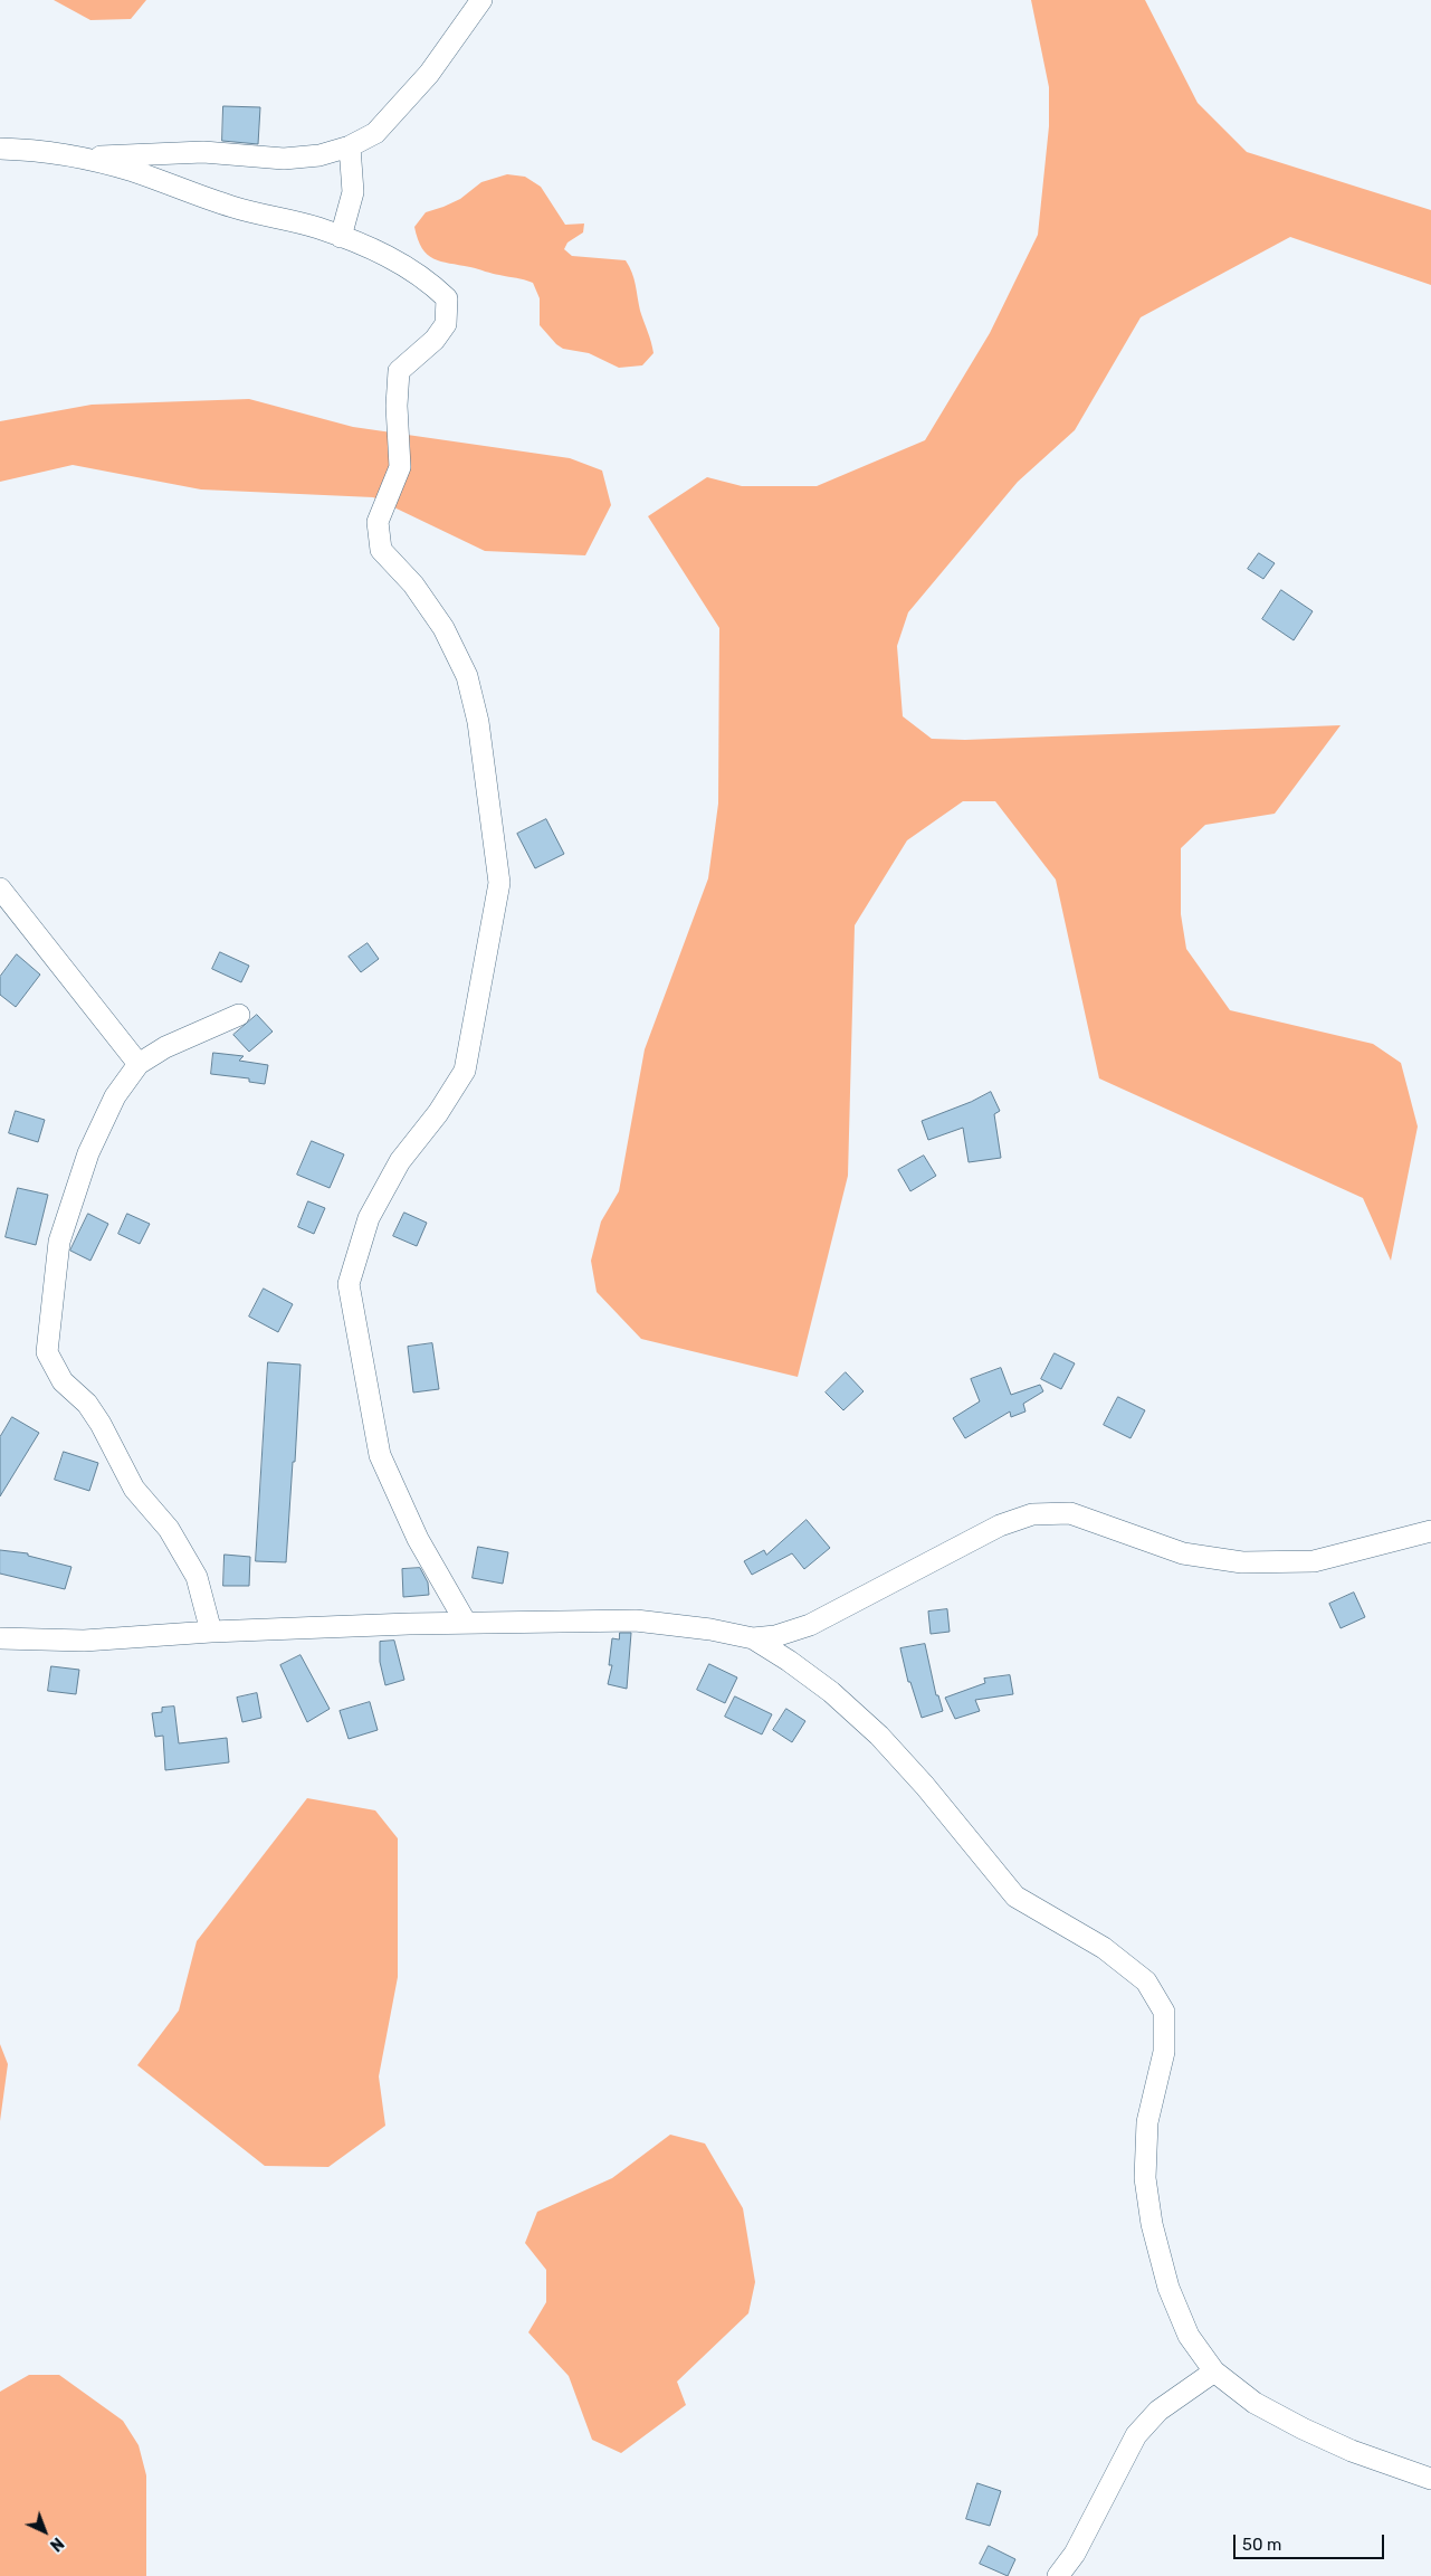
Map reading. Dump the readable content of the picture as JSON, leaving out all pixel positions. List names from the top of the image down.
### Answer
{
  "scale_bar": "50 m",
  "north": "bottom right"
}
